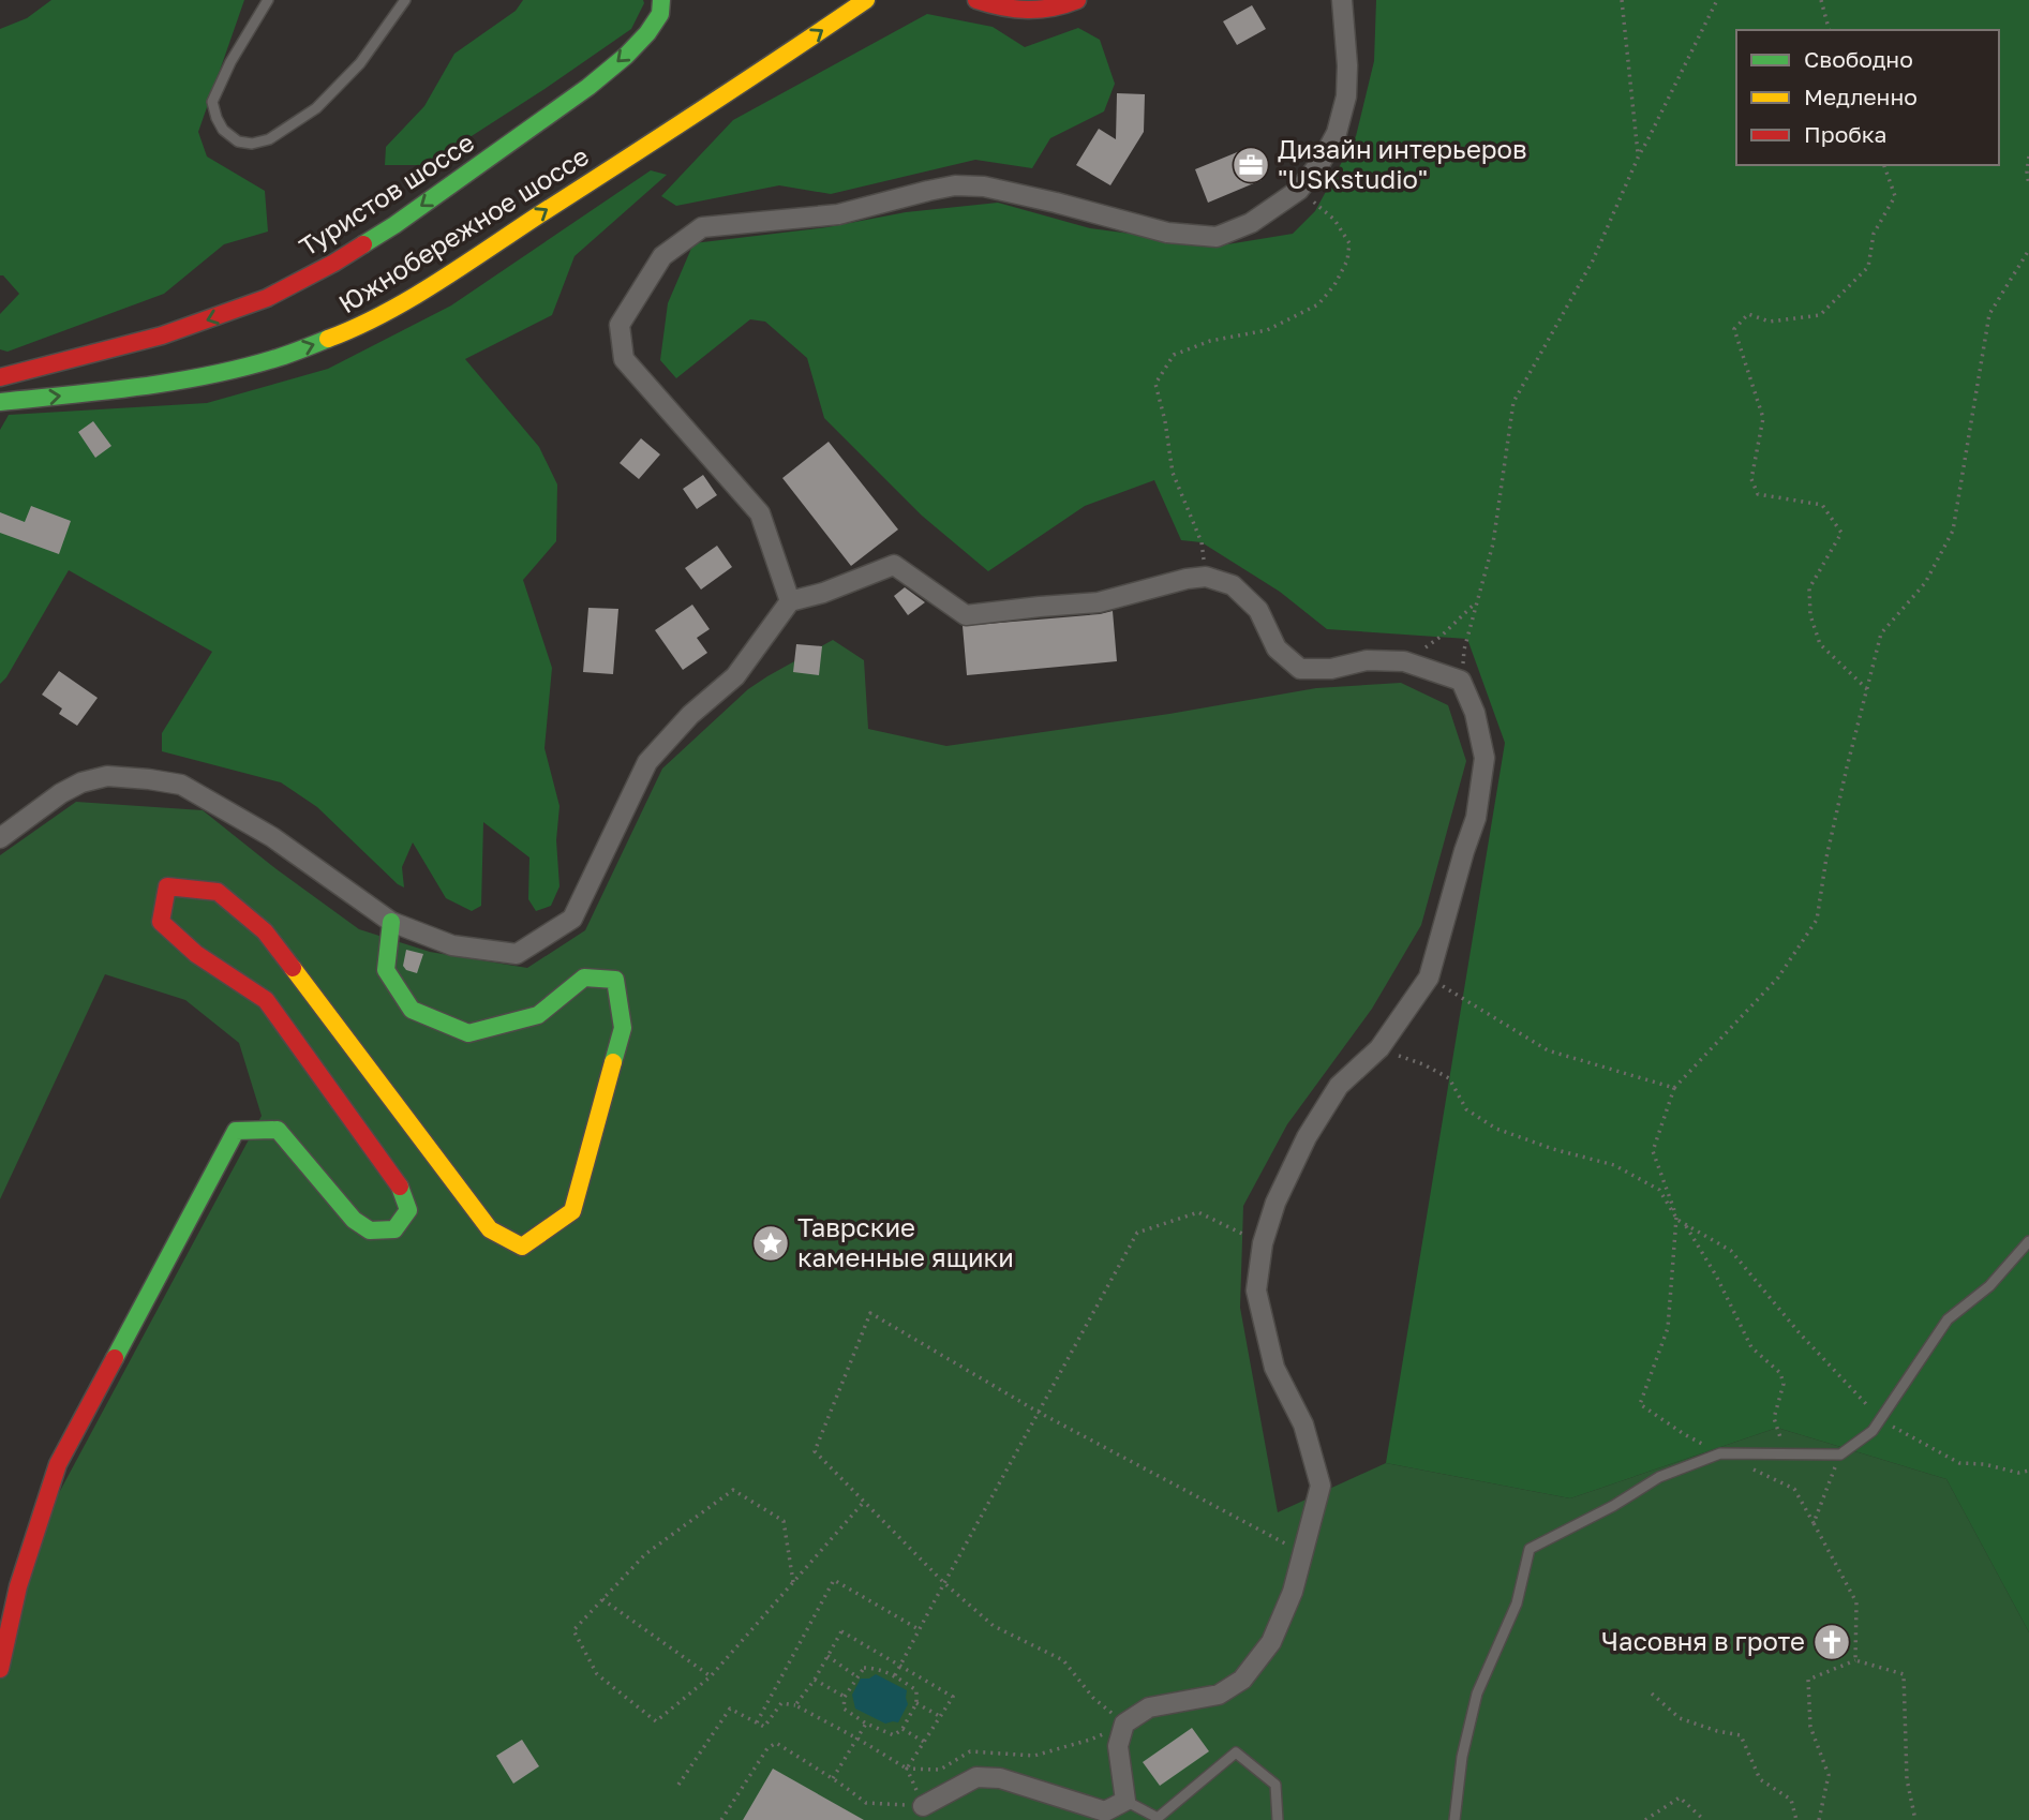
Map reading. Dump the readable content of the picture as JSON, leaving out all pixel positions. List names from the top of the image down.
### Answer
{
  "streets": {
    "main road": ["Туристов шоссе", "Южнобережное шоссе"]
  },
  "one_way": ["Туристов шоссе"],
  "places": {
    "office": ["Дизайн интерьеров \"USKstudio\""],
    "place": ["Таврские каменные ящики"],
    "church": ["Часовня в гроте"]
  },
  "legend": ["Свободно", "Медленно", "Пробка"]
}
